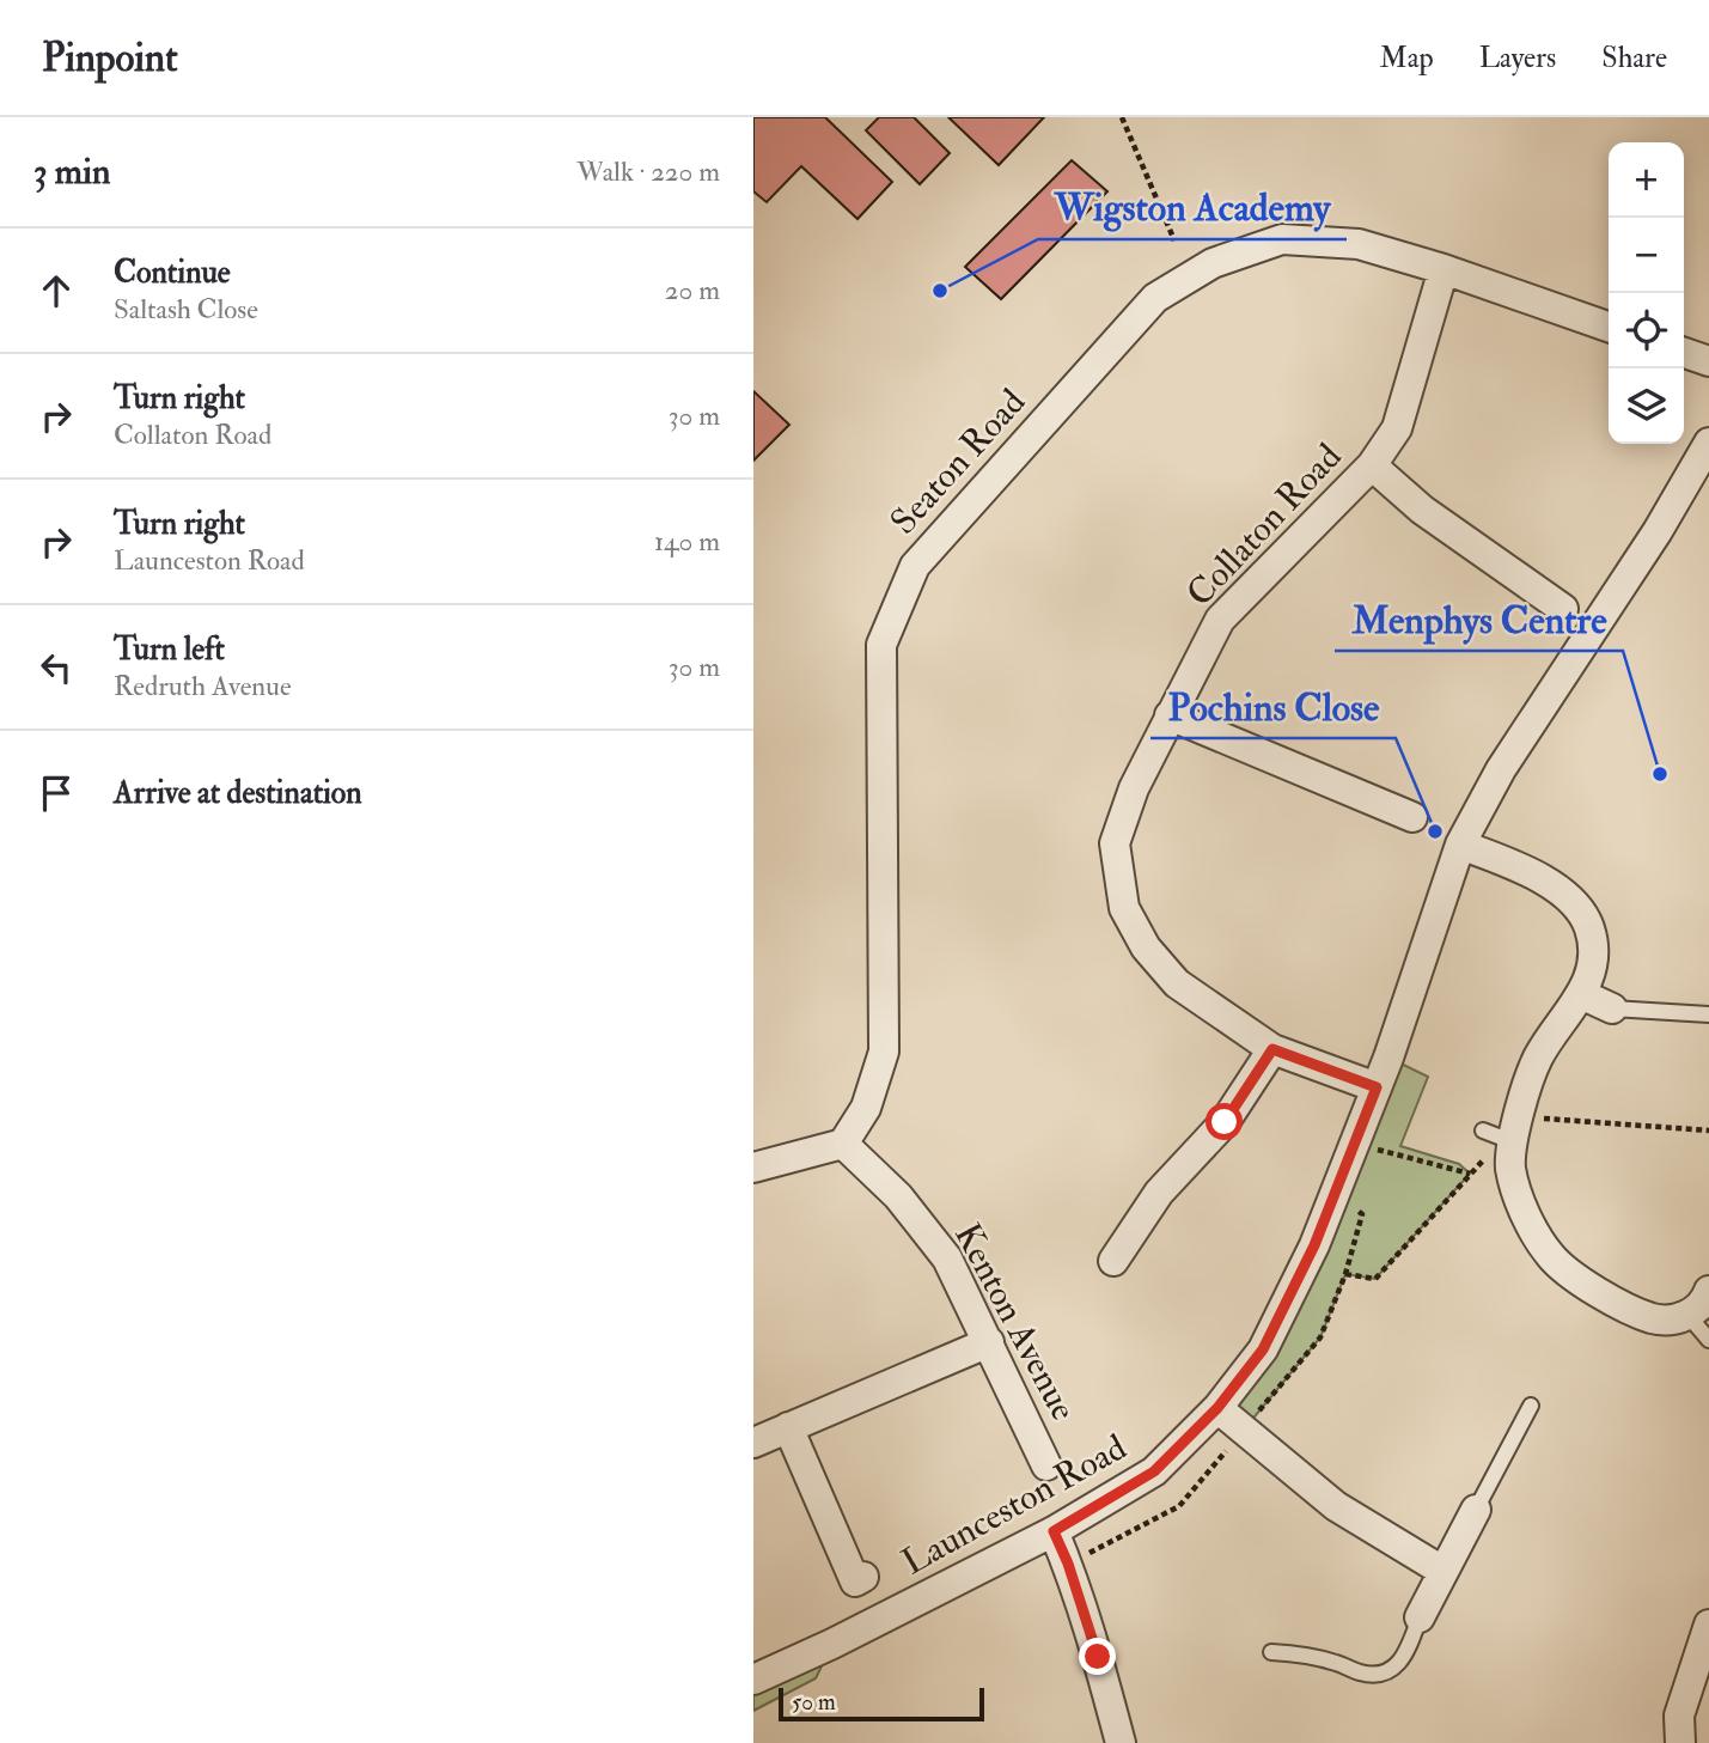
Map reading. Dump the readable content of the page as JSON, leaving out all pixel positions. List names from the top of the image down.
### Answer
{
  "streets": {
    "street": [
      "Seaton Road",
      "Collaton Road",
      "Kenton Avenue",
      "Launceston Road"
    ]
  },
  "crossings": [
    ["Seaton Road", "Collaton Road"],
    ["Seaton Road", "Kenton Avenue"],
    ["Collaton Road", "Launceston Road"]
  ],
  "places": ["Wigston Academy", "Menphys Centre", "Pochins Close"],
  "scale_bar": "50 m",
  "page": {
    "header": "Pinpoint",
    "nav": ["Map", "Layers", "Share"],
    "heading": ["3 min", "Walk · 220 m"],
    "map_buttons": ["+", "−"],
    "list": [
      ["Continue", "Saltash Close", "20 m"],
      ["Turn right", "Collaton Road", "30 m"],
      ["Turn right", "Launceston Road", "140 m"],
      ["Turn left", "Redruth Avenue", "30 m"],
      "Arrive at destination"
    ],
    "scale": "50 m"
  }
}
